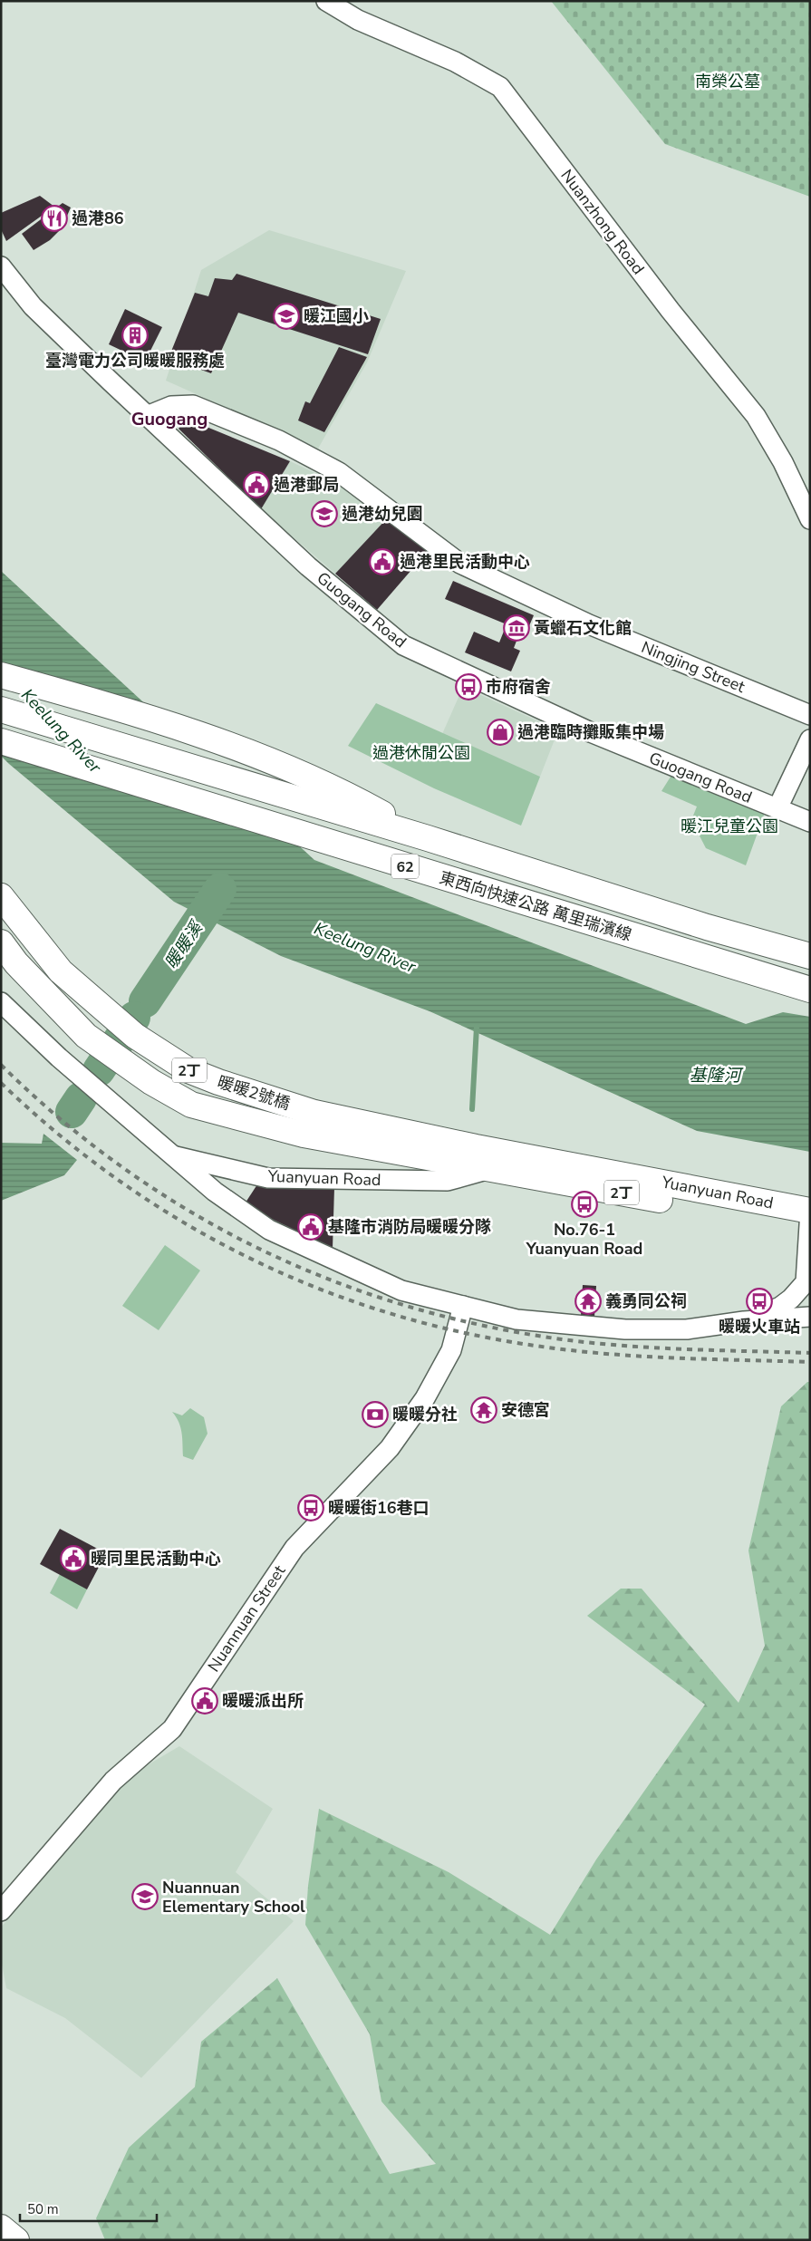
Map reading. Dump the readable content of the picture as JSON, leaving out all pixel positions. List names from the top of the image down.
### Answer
{
  "streets": {
    "main road": [
      "62",
      "東西向快速公路 萬里瑞濱線",
      "2丁",
      "暖暖2號橋",
      "Yuanyuan Road"
    ],
    "street": [
      "Nuanzhong Road",
      "Guogang Road",
      "Ningjing Street",
      "Nuannuan Street"
    ]
  },
  "crossings": [
    ["Guogang Road", "Ningjing Street"],
    ["暖暖2號橋", "Yuanyuan Road"]
  ],
  "districts": ["Guogang"],
  "water": ["Keelung River", "暖暖溪", "基隆河"],
  "parks": ["南榮公墓", "過港休閒公園", "暖江兒童公園"],
  "places": {
    "restaurant": ["過港86"],
    "school or university": ["暖江國小", "過港幼兒園", "Nuannuan Elementary School"],
    "building": ["臺灣電力公司暖暖服務處"],
    "public building": [
      "過港郵局",
      "過港里民活動中心",
      "基隆市消防局暖暖分隊",
      "暖同里民活動中心",
      "暖暖派出所"
    ],
    "museum": ["黃蠟石文化館"],
    "bus stop": [
      "市府宿舍",
      "No.76-1 Yuanyuan Road",
      "暖暖火車站",
      "暖暖街16巷口"
    ],
    "shop": ["過港臨時攤販集中場"],
    "temple": ["義勇同公祠", "安德宮"],
    "bank": ["暖暖分社"]
  },
  "scale_bar": "50 m"
}
